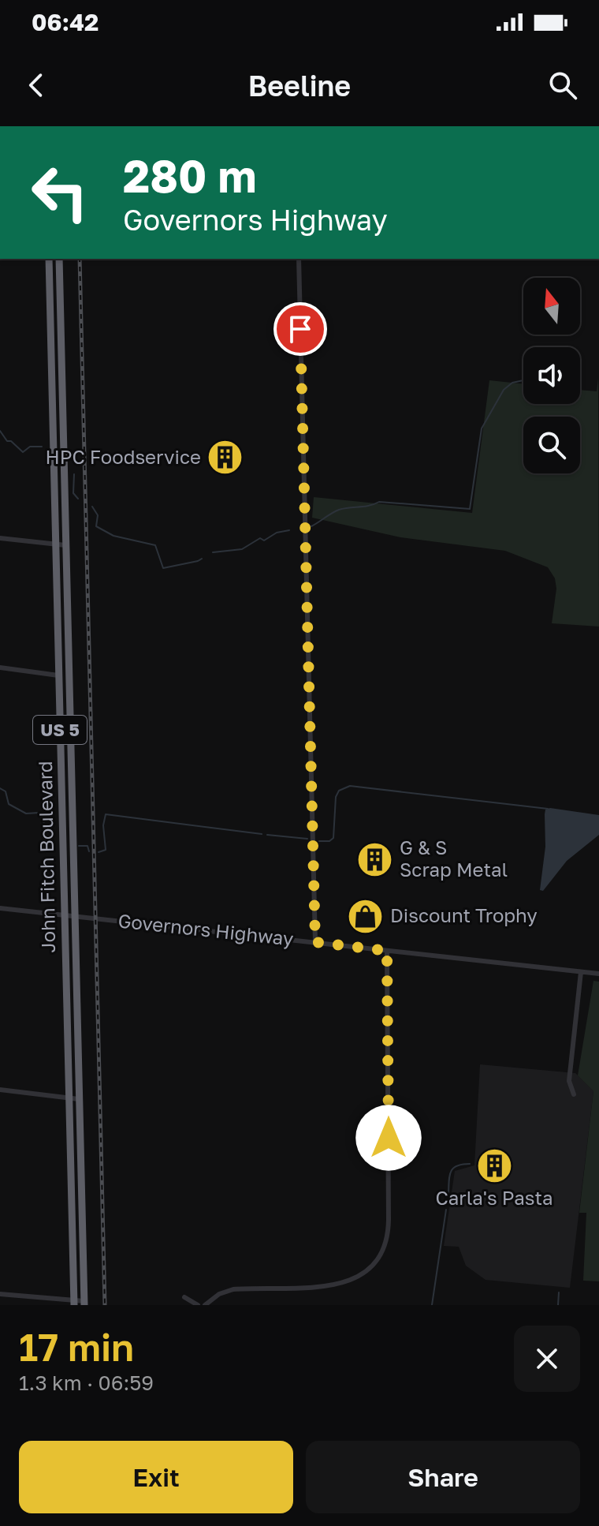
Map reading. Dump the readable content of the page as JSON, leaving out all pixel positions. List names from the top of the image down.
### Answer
{
  "streets": {
    "highway": ["US 5", "John Fitch Boulevard"],
    "street": ["Governors Highway"]
  },
  "crossings": [
    ["John Fitch Boulevard", "Governors Highway"]
  ],
  "places": {
    "building": ["HPC Foodservice", "G & S Scrap Metal", "Carla's Pasta"],
    "shop": ["Discount Trophy"]
  },
  "north": "top",
  "page": {
    "status": "06:42",
    "header": "Beeline",
    "turn": ["280 m", "Governors Highway"],
    "heading": ["17 min", "1.3 km · 06:59"],
    "buttons": ["Exit", "Share"]
  }
}
